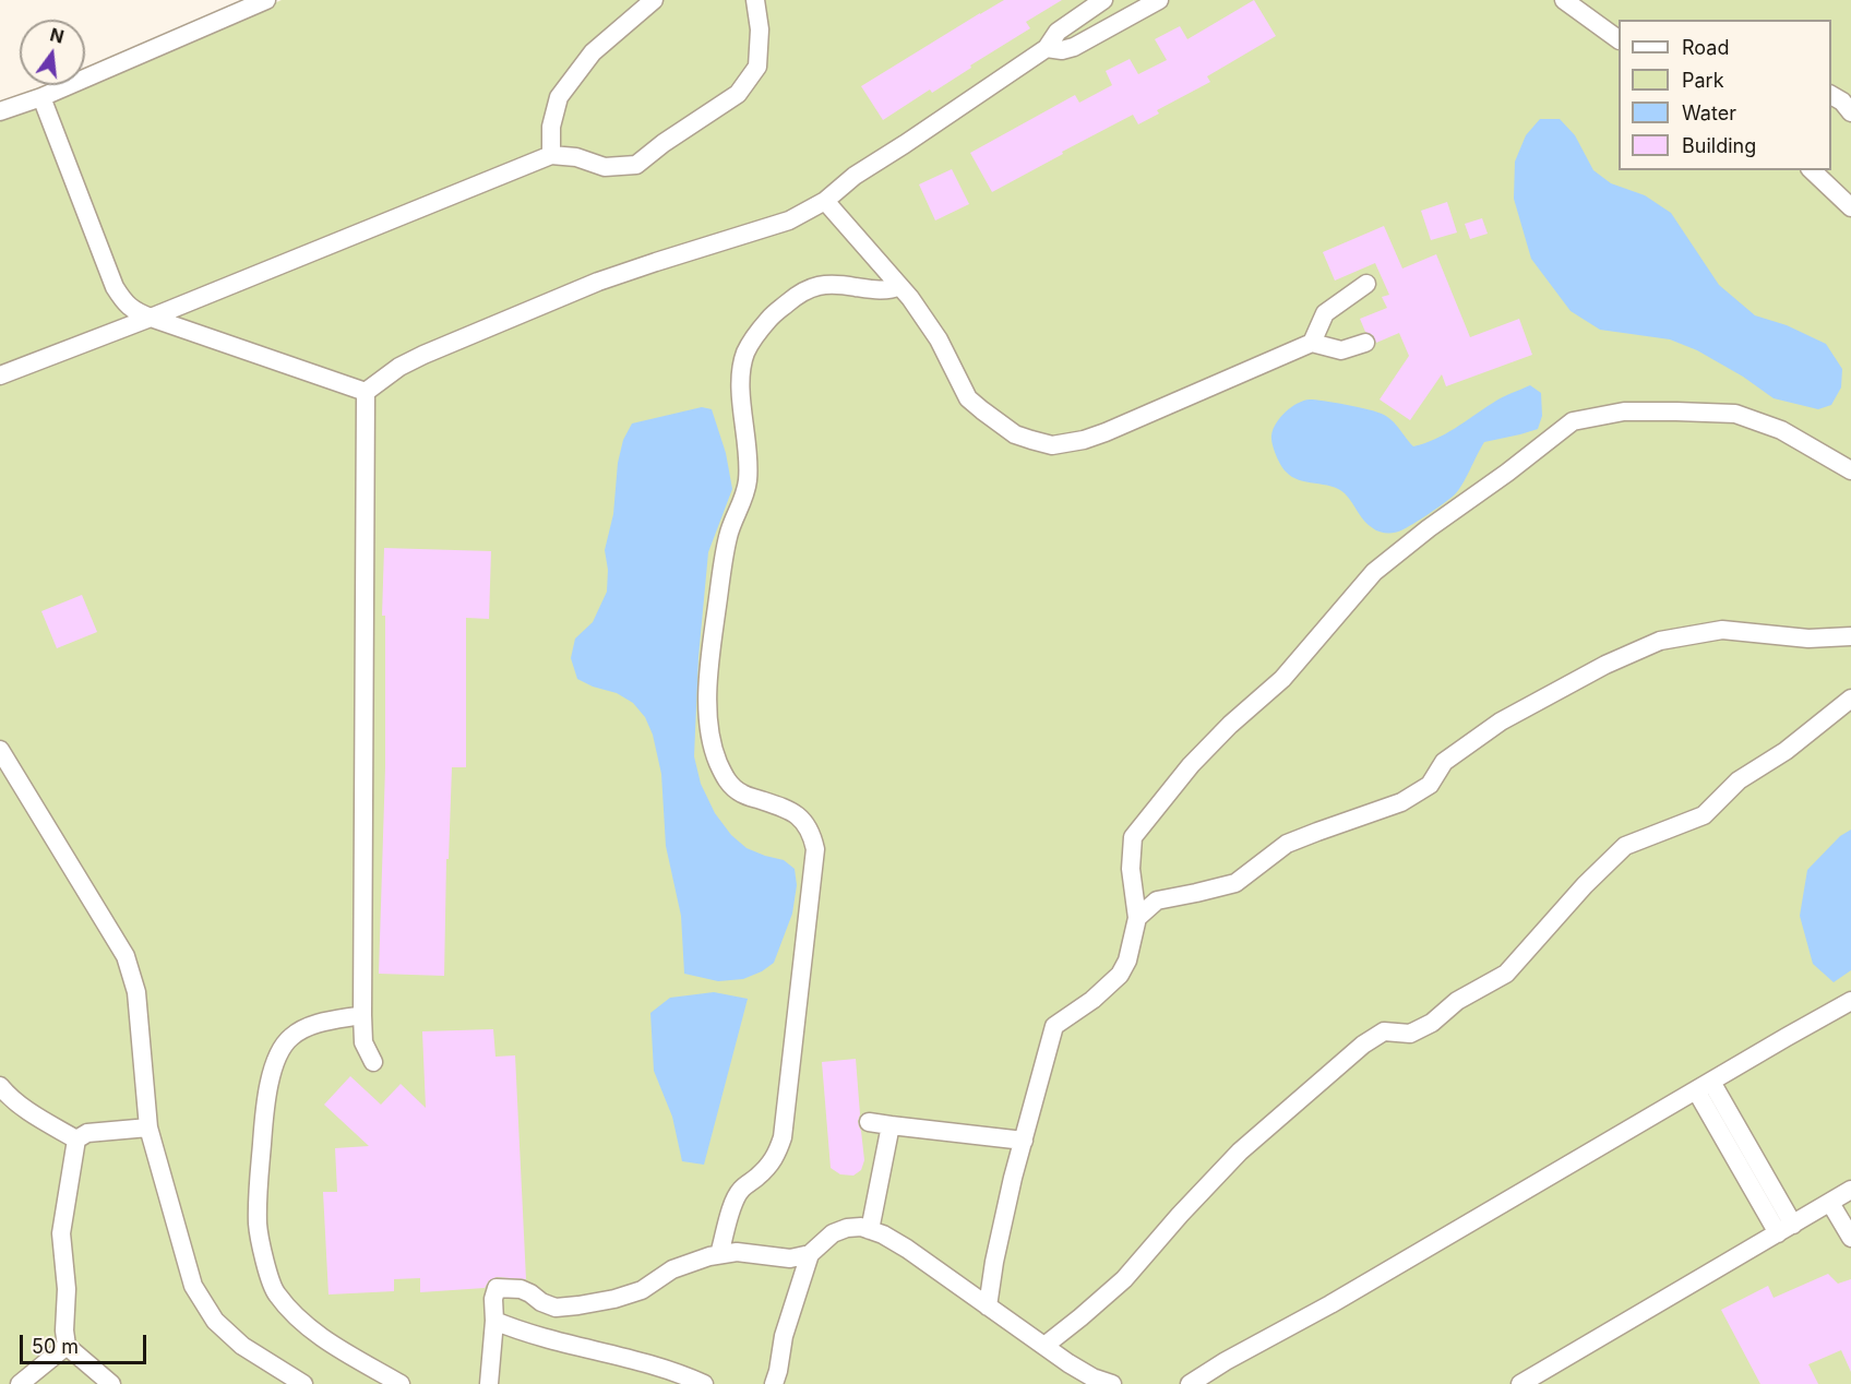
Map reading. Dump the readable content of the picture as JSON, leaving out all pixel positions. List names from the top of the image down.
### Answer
{
  "legend": [
    "Road",
    "Park",
    "Water",
    "Building"
  ],
  "scale_bar": "50 m",
  "north": "top"
}
